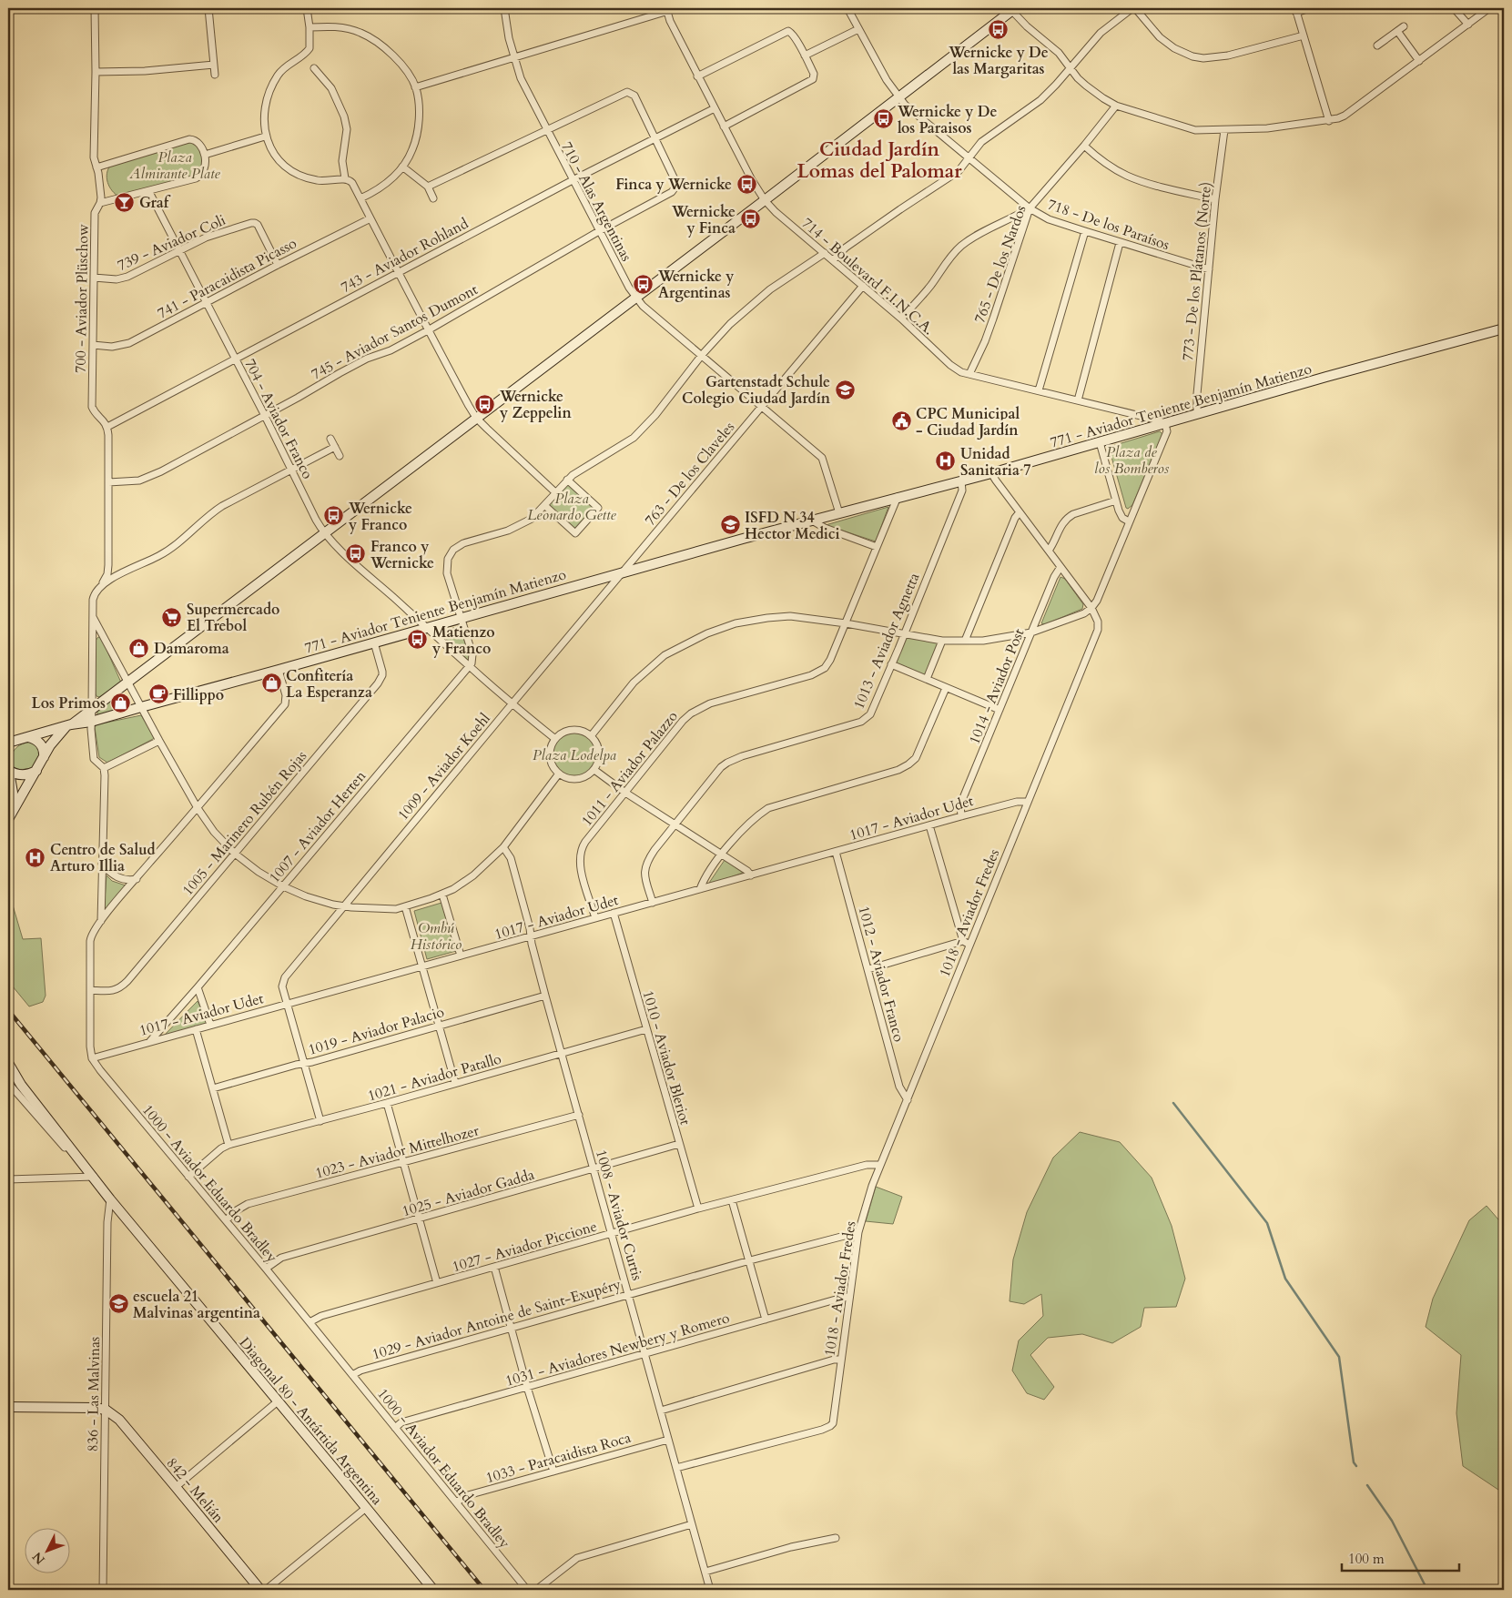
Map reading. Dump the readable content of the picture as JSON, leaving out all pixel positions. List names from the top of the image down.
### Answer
{
  "streets": {
    "street": [
      "710 - Alas Argentinas",
      "718 - De los Paraísos",
      "739 - Aviador Coli",
      "743 - Aviador Rohland",
      "765 - De los Nardos",
      "773 - De los Plátanos (Norte)",
      "714 - Boulevard F.I.N.C.A.",
      "741 - Paracaidista Picasso",
      "700 - Aviador Plüschow",
      "745 - Aviador Santos Dumont",
      "771 - Aviador Teniente Benjamín Matienzo",
      "704 - Aviador Franco",
      "763 - De los Claveles",
      "1013 - Aviador Agnetta",
      "1014 - Aviador Post",
      "1009 - Aviador Koehl",
      "1011 - Aviador Palazzo",
      "1017 - Aviador Udet",
      "1005 - Marinero Rubén Rojas",
      "1007 - Aviador Herten",
      "1018 - Aviador Fredes",
      "1012 - Aviador Franco",
      "1019 - Aviador Palacio",
      "1010 - Aviador Bleriot",
      "1021 - Aviador Patallo",
      "1023 - Aviador Mittelhozer",
      "1000 - Aviador Eduardo Bradley",
      "1025 - Aviador Gadda",
      "1008 - Aviador Curtis",
      "1027 - Aviador Piccione",
      "1029 - Aviador Antoine de Saint-Exupéry",
      "1031 - Aviadores Newbery y Romero",
      "836 - Las Malvinas",
      "Diagonal 80 - Antártida Argentina",
      "1033 - Paracaidista Roca",
      "842 - Melián"
    ]
  },
  "crossings": [
    ["710 - Alas Argentinas", "743 - Aviador Rohland"],
    ["710 - Alas Argentinas", "745 - Aviador Santos Dumont"],
    ["710 - Alas Argentinas", "771 - Aviador Teniente Benjamín Matienzo"],
    ["710 - Alas Argentinas", "763 - De los Claveles"],
    ["718 - De los Paraísos", "765 - De los Nardos"],
    ["718 - De los Paraísos", "773 - De los Plátanos (Norte)"],
    ["739 - Aviador Coli", "741 - Paracaidista Picasso"],
    ["739 - Aviador Coli", "700 - Aviador Plüschow"],
    ["739 - Aviador Coli", "704 - Aviador Franco"],
    ["743 - Aviador Rohland", "714 - Boulevard F.I.N.C.A."],
    ["743 - Aviador Rohland", "700 - Aviador Plüschow"],
    ["743 - Aviador Rohland", "745 - Aviador Santos Dumont"],
    ["743 - Aviador Rohland", "704 - Aviador Franco"],
    ["765 - De los Nardos", "714 - Boulevard F.I.N.C.A."],
    ["773 - De los Plátanos (Norte)", "771 - Aviador Teniente Benjamín Matienzo"],
    ["714 - Boulevard F.I.N.C.A.", "771 - Aviador Teniente Benjamín Matienzo"],
    ["714 - Boulevard F.I.N.C.A.", "763 - De los Claveles"],
    ["741 - Paracaidista Picasso", "700 - Aviador Plüschow"],
    ["741 - Paracaidista Picasso", "704 - Aviador Franco"],
    ["745 - Aviador Santos Dumont", "704 - Aviador Franco"],
    ["771 - Aviador Teniente Benjamín Matienzo", "704 - Aviador Franco"],
    ["771 - Aviador Teniente Benjamín Matienzo", "763 - De los Claveles"],
    ["771 - Aviador Teniente Benjamín Matienzo", "1013 - Aviador Agnetta"],
    ["771 - Aviador Teniente Benjamín Matienzo", "1009 - Aviador Koehl"],
    ["771 - Aviador Teniente Benjamín Matienzo", "1011 - Aviador Palazzo"],
    ["771 - Aviador Teniente Benjamín Matienzo", "1005 - Marinero Rubén Rojas"],
    ["763 - De los Claveles", "1009 - Aviador Koehl"],
    ["1013 - Aviador Agnetta", "1017 - Aviador Udet"],
    ["1014 - Aviador Post", "1017 - Aviador Udet"],
    ["1009 - Aviador Koehl", "1017 - Aviador Udet"],
    ["1011 - Aviador Palazzo", "1017 - Aviador Udet"],
    ["1017 - Aviador Udet", "1007 - Aviador Herten"],
    ["1017 - Aviador Udet", "1018 - Aviador Fredes"],
    ["1017 - Aviador Udet", "1012 - Aviador Franco"],
    ["1017 - Aviador Udet", "1010 - Aviador Bleriot"],
    ["1017 - Aviador Udet", "1000 - Aviador Eduardo Bradley"],
    ["1017 - Aviador Udet", "1008 - Aviador Curtis"],
    ["1018 - Aviador Fredes", "1012 - Aviador Franco"],
    ["1018 - Aviador Fredes", "1008 - Aviador Curtis"],
    ["1018 - Aviador Fredes", "1027 - Aviador Piccione"],
    ["1018 - Aviador Fredes", "1029 - Aviador Antoine de Saint-Exupéry"],
    ["1018 - Aviador Fredes", "1031 - Aviadores Newbery y Romero"],
    ["1019 - Aviador Palacio", "1008 - Aviador Curtis"],
    ["1010 - Aviador Bleriot", "1021 - Aviador Patallo"],
    ["1010 - Aviador Bleriot", "1025 - Aviador Gadda"],
    ["1010 - Aviador Bleriot", "1027 - Aviador Piccione"],
    ["1021 - Aviador Patallo", "1008 - Aviador Curtis"],
    ["1023 - Aviador Mittelhozer", "1000 - Aviador Eduardo Bradley"],
    ["1023 - Aviador Mittelhozer", "1008 - Aviador Curtis"],
    ["1000 - Aviador Eduardo Bradley", "1025 - Aviador Gadda"],
    ["1000 - Aviador Eduardo Bradley", "1027 - Aviador Piccione"],
    ["1000 - Aviador Eduardo Bradley", "1029 - Aviador Antoine de Saint-Exupéry"],
    ["1000 - Aviador Eduardo Bradley", "1031 - Aviadores Newbery y Romero"],
    ["1000 - Aviador Eduardo Bradley", "1033 - Paracaidista Roca"],
    ["1025 - Aviador Gadda", "1008 - Aviador Curtis"],
    ["1008 - Aviador Curtis", "1027 - Aviador Piccione"],
    ["1008 - Aviador Curtis", "1029 - Aviador Antoine de Saint-Exupéry"],
    ["1008 - Aviador Curtis", "1031 - Aviadores Newbery y Romero"],
    ["1008 - Aviador Curtis", "1033 - Paracaidista Roca"],
    ["836 - Las Malvinas", "Diagonal 80 - Antártida Argentina"],
    ["836 - Las Malvinas", "842 - Melián"]
  ],
  "districts": ["Ciudad Jardín Lomas del Palomar"],
  "parks": [
    "Plaza Almirante Plate",
    "Plaza de los Bomberos",
    "Plaza Leonardo Gette",
    "Plaza Lodelpa",
    "Ombú Histórico"
  ],
  "places": {
    "bus stop": [
      "Wernicke y De las Margaritas",
      "Wernicke y De los Paraisos",
      "Finca y Wernicke",
      "Wernicke y Finca",
      "Wernicke y Argentinas",
      "Wernicke y Zeppelin",
      "Wernicke y Franco",
      "Franco y Wernicke",
      "Matienzo y Franco"
    ],
    "bar": ["Graf"],
    "school or university": ["Gartenstadt Schule Colegio Ciudad Jardín", "ISFD N 34 Hector Medici", "escuela 21 Malvinas argentina"],
    "public building": ["CPC Municipal - Ciudad Jardín"],
    "hospital": ["Unidad Sanitaria 7", "Centro de Salud Arturo Illia"],
    "supermarket": ["Supermercado El Trebol"],
    "shop": ["Damaroma", "Confitería La Esperanza", "Los Primos"],
    "cafe": ["Fillippo"]
  },
  "scale_bar": "100 m",
  "north": "bottom left"
}
